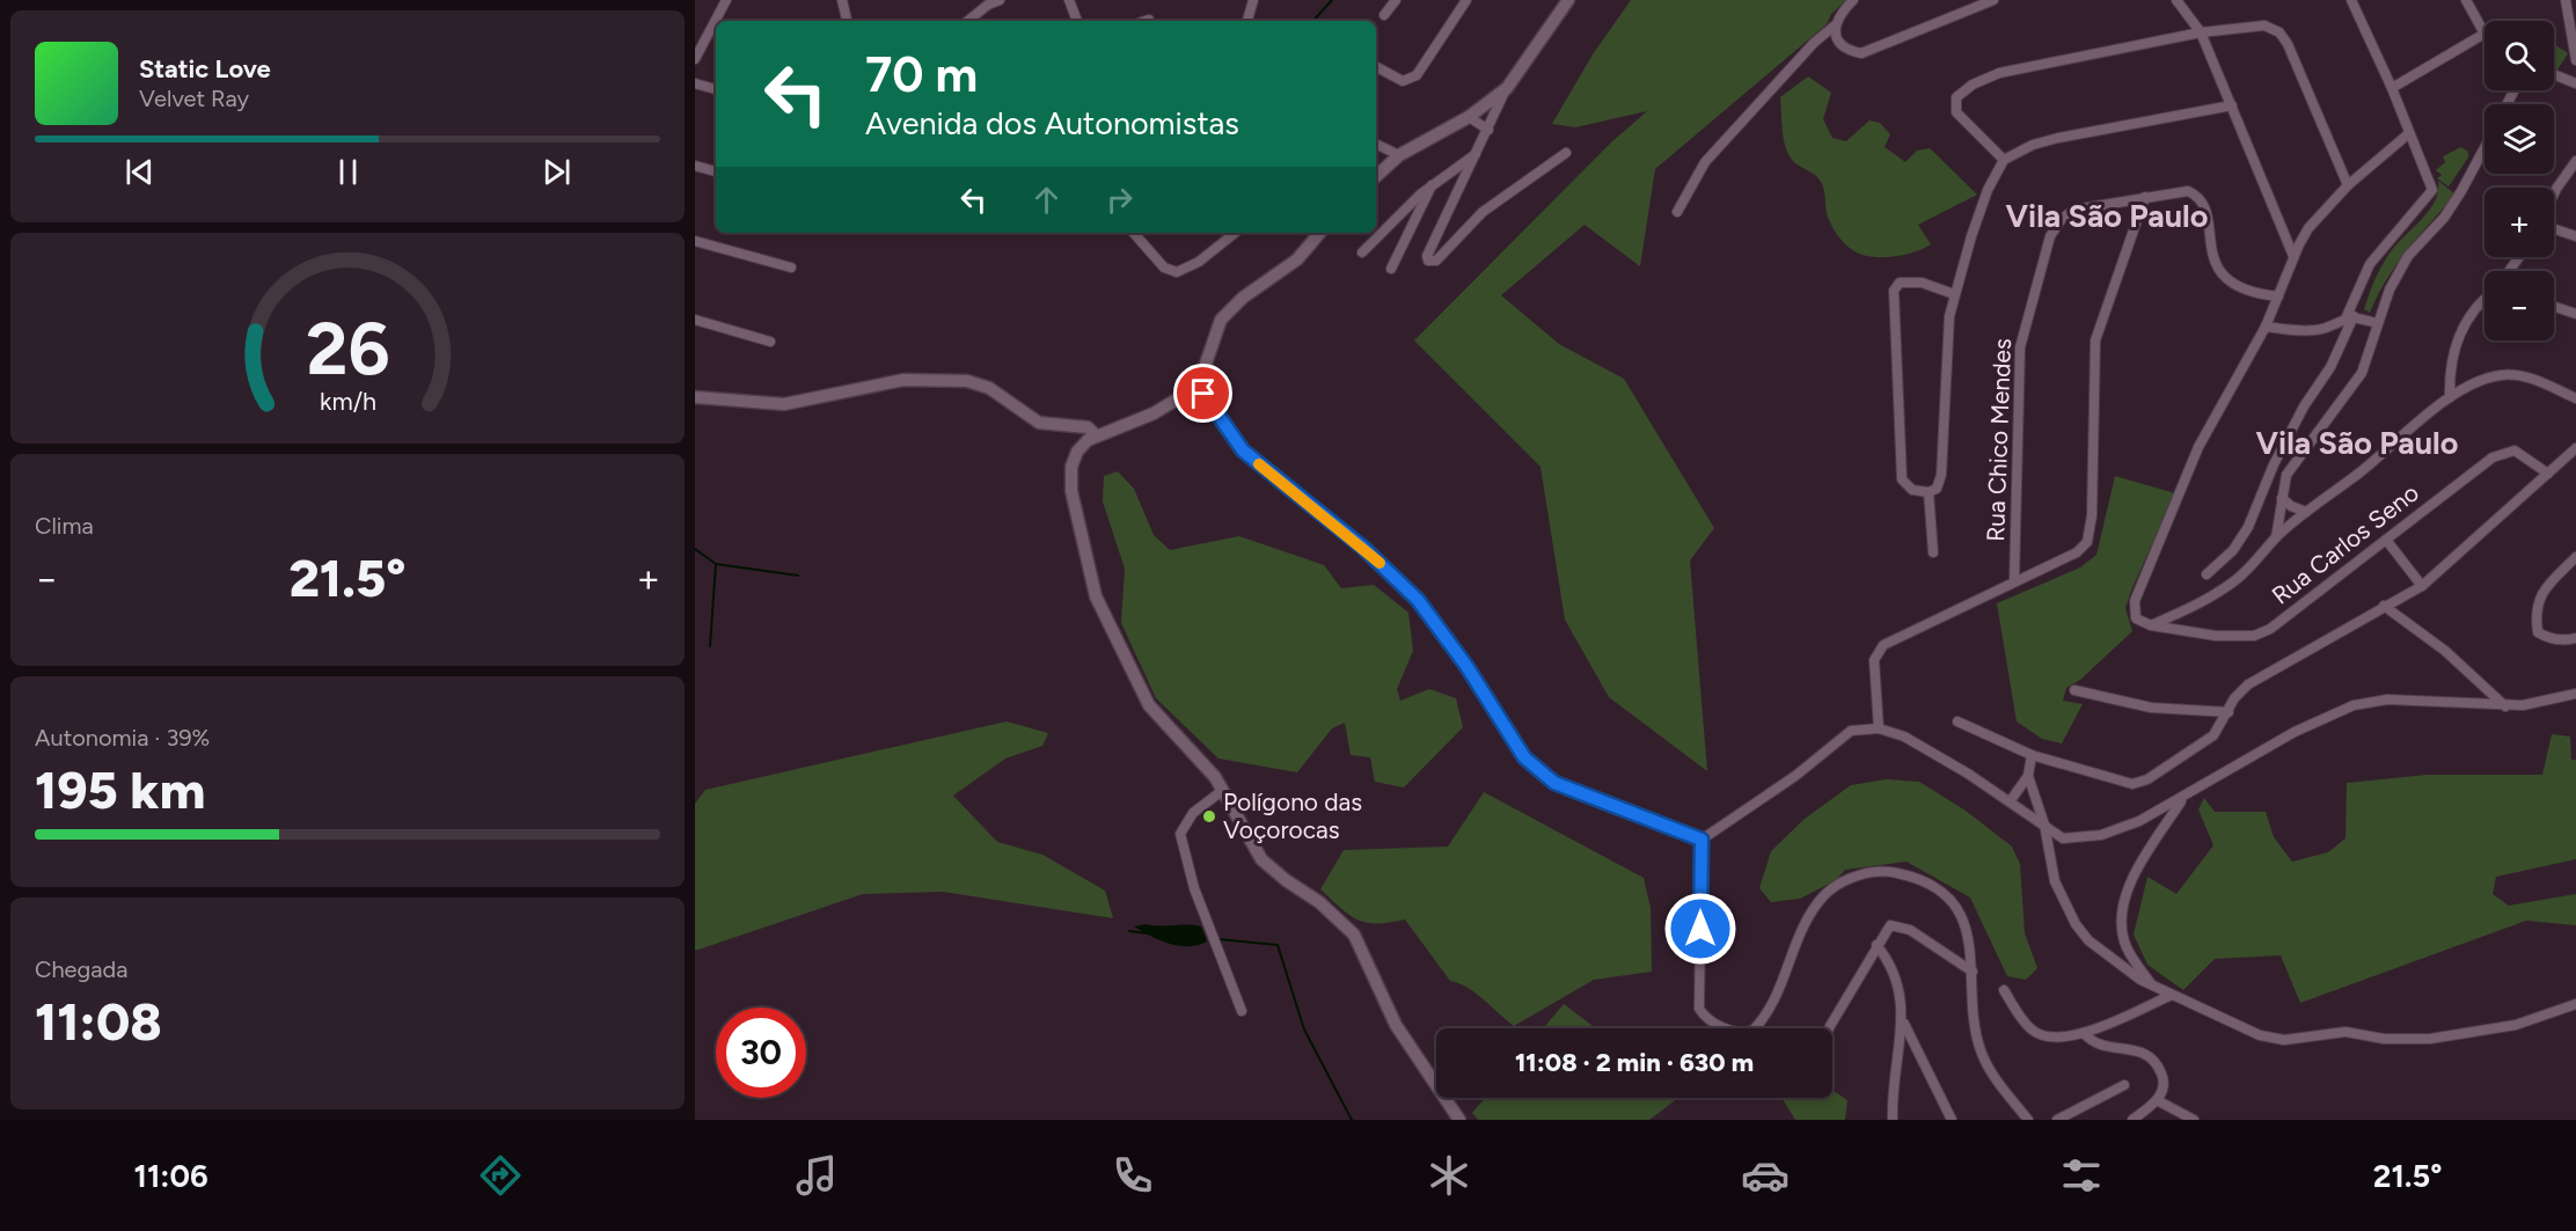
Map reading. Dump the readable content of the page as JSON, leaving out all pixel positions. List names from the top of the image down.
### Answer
{
  "streets": {
    "street": ["Rua Chico Mendes", "Rua Carlos Seno"]
  },
  "districts": ["Vila São Paulo", "Vila São Paulo"],
  "places": ["Polígono das Voçorocas"],
  "page": {
    "map_buttons": ["+", "−"],
    "turn": ["70 m", "Avenida dos Autonomistas"],
    "song": ["Static Love", "Velvet Ray"],
    "tile": [
      "Clima",
      ["Autonomia · 39%", "195 km"],
      ["Chegada", "11:08"]
    ],
    "heat": ["−", "21.5°", "+"],
    "limit": "30",
    "trip": "11:08 · 2 min · 630 m",
    "tabs": ["11:06", "21.5°"],
    "gauge": ["26", "km/h"]
  }
}
